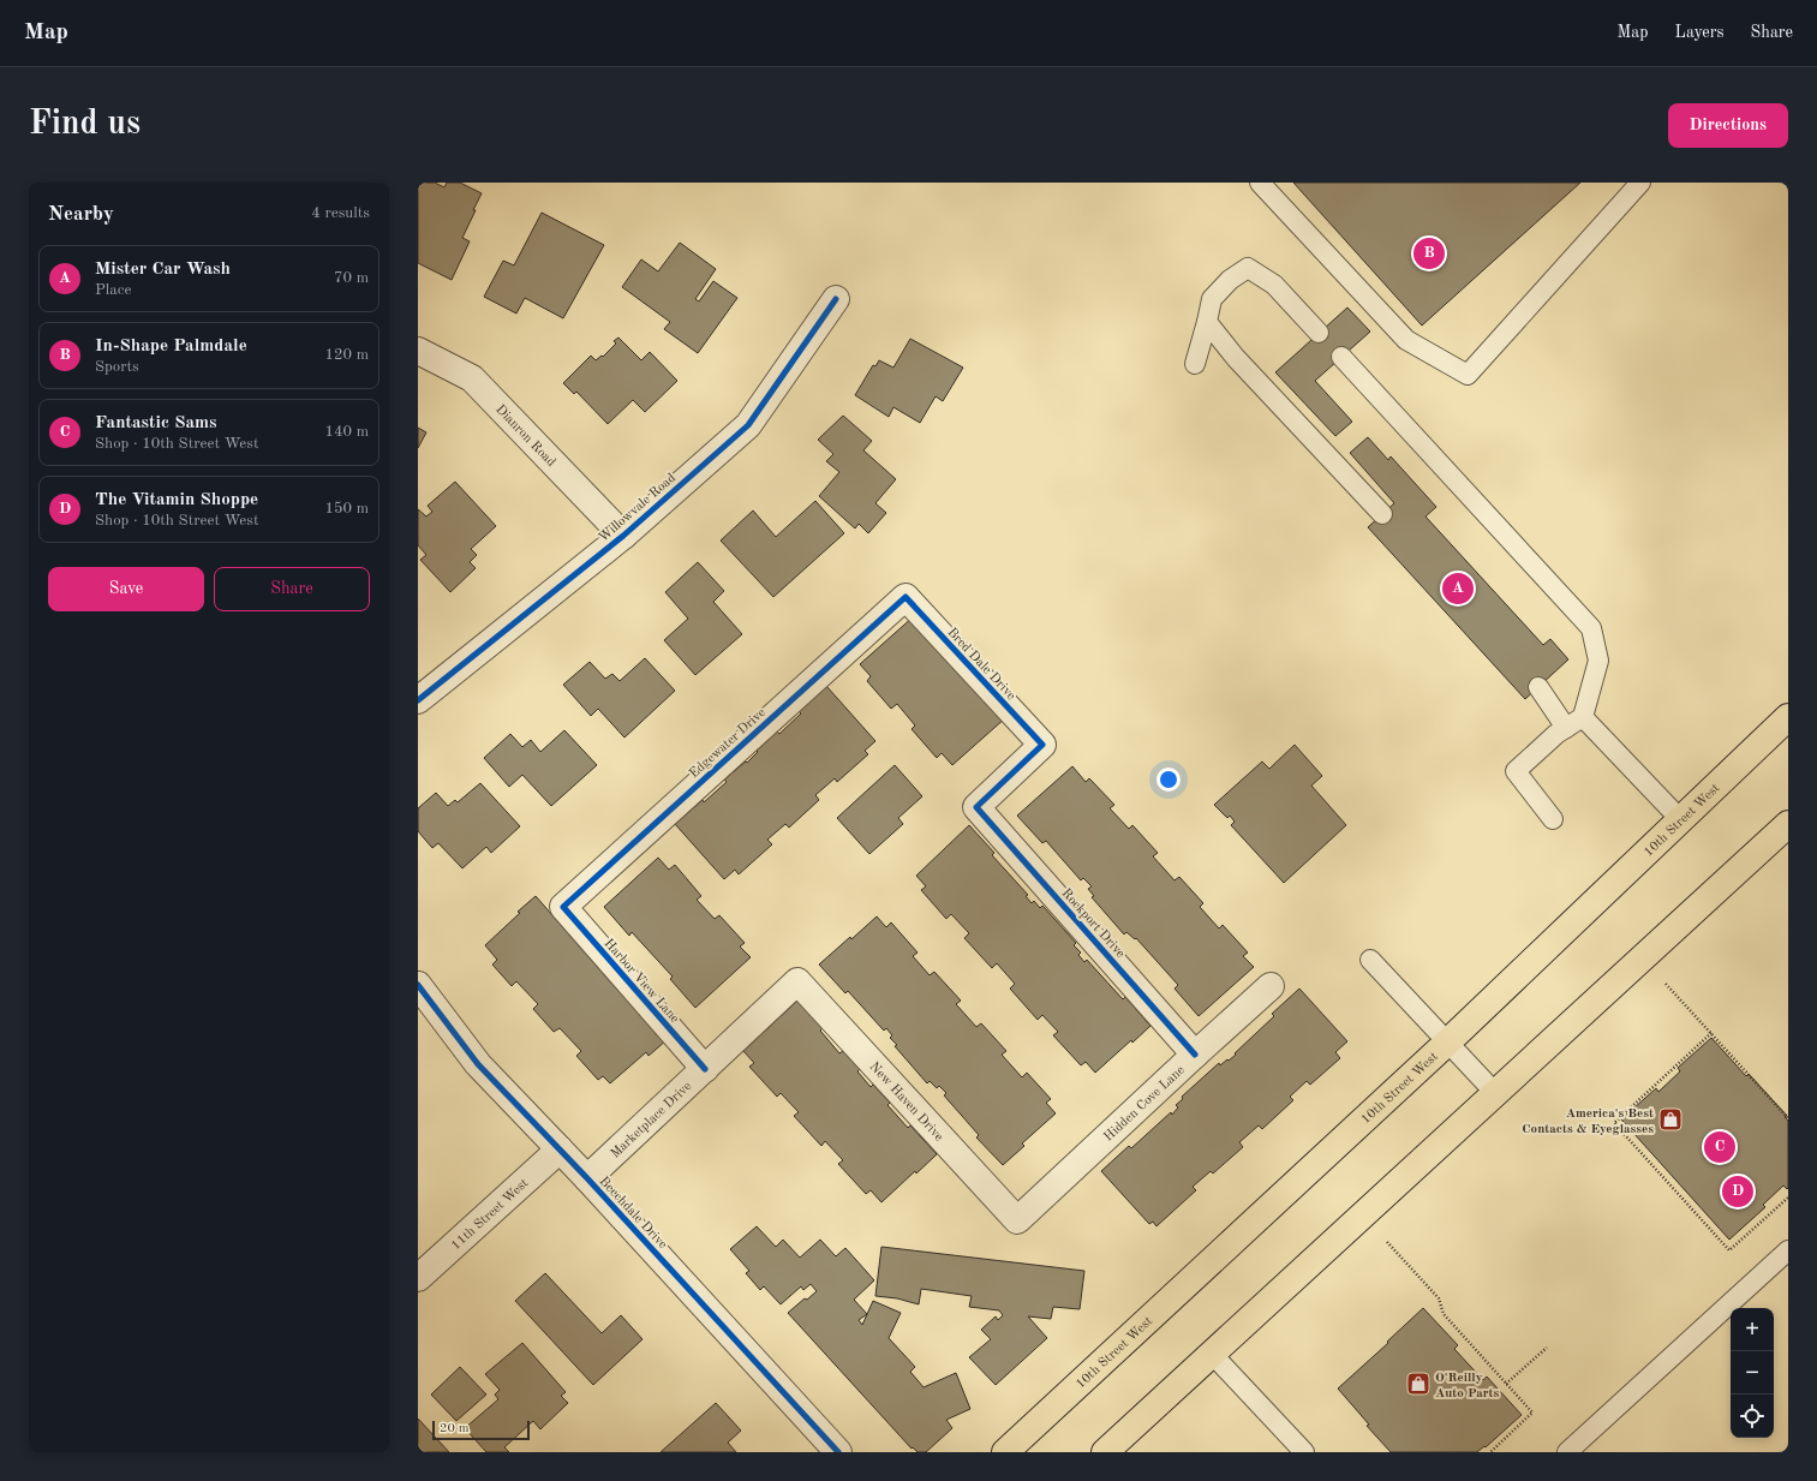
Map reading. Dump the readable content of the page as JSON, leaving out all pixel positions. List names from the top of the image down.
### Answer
{
  "streets": {
    "main road": ["10th Street West"],
    "street": [
      "Dianron Road",
      "Willowvale Road",
      "Bred Dale Drive",
      "Edgewater Drive",
      "Rockport Drive",
      "Harbor View Lane",
      "New Haven Drive",
      "Hidden Cove Lane",
      "Marketplace Drive",
      "Beechdale Drive",
      "11th Street West"
    ]
  },
  "crossings": [
    ["Dianron Road", "Willowvale Road"],
    ["Bred Dale Drive", "Edgewater Drive"],
    ["Bred Dale Drive", "Rockport Drive"],
    ["Edgewater Drive", "Harbor View Lane"],
    ["Rockport Drive", "Hidden Cove Lane"],
    ["Harbor View Lane", "Marketplace Drive"],
    ["New Haven Drive", "Hidden Cove Lane"],
    ["New Haven Drive", "Marketplace Drive"],
    ["Marketplace Drive", "Beechdale Drive"],
    ["Beechdale Drive", "11th Street West"]
  ],
  "places": {
    "shop": ["America's Best Contacts & Eyeglasses", "O'Reilly Auto Parts"]
  },
  "scale_bar": "20 m",
  "page": {
    "header": "Map",
    "nav": ["Map", "Layers", "Share"],
    "buttons": [
      "Directions",
      ["Save", "Share"]
    ],
    "title": "Find us",
    "heading": ["Nearby", "4 results"],
    "pins": [
      "B",
      "A",
      "C",
      "D"
    ],
    "list": [
      {
        "mark": "A",
        "name": "Mister Car Wash",
        "note": "Place",
        "value": "70 m"
      },
      {
        "mark": "B",
        "name": "In-Shape Palmdale",
        "note": "Sports",
        "value": "120 m"
      },
      {
        "mark": "C",
        "name": "Fantastic Sams",
        "note": "Shop · 10th Street West",
        "value": "140 m"
      },
      {
        "mark": "D",
        "name": "The Vitamin Shoppe",
        "note": "Shop · 10th Street West",
        "value": "150 m"
      }
    ],
    "map_buttons": ["+", "−"],
    "scale": "20 m"
  }
}
